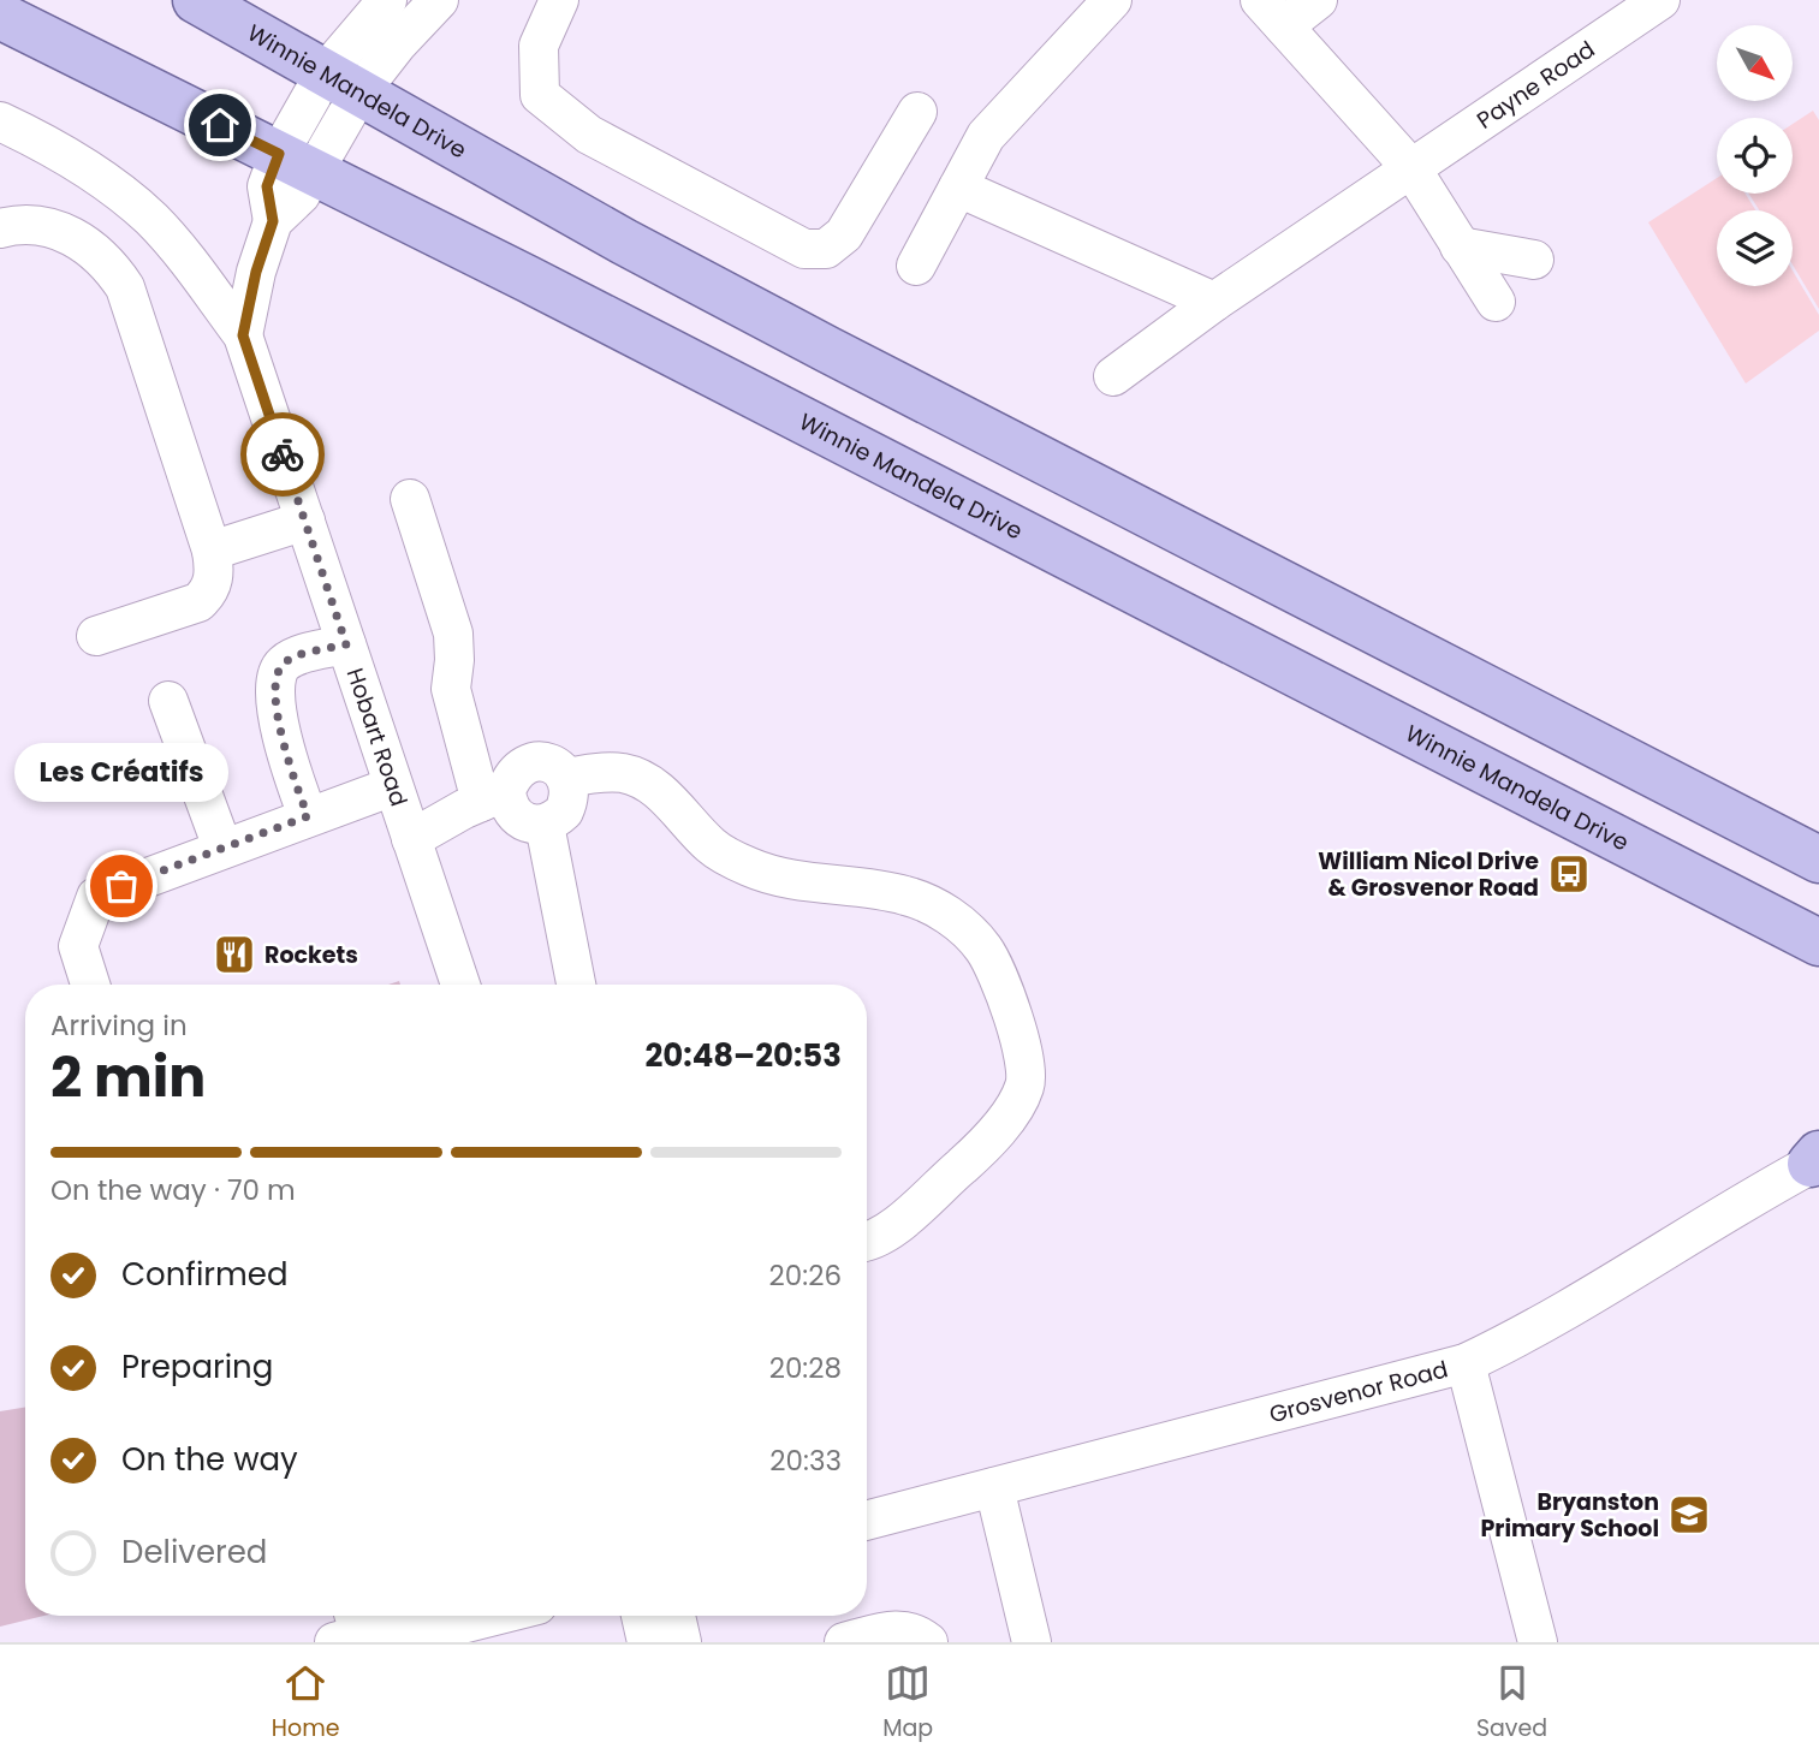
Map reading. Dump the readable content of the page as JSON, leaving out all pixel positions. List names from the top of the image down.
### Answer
{
  "streets": {
    "main road": ["Winnie Mandela Drive"],
    "street": ["Payne Road", "Hobart Road", "Grosvenor Road"]
  },
  "places": {
    "bus stop": ["William Nicol Drive & Grosvenor Road"],
    "other": ["Les Créatifs"],
    "restaurant": ["Rockets"],
    "school or university": ["Bryanston Primary School"]
  },
  "north": "bottom right",
  "page": {
    "bubble": "Les Créatifs",
    "heading": ["2 min", "Arriving in", "20:48–20:53"],
    "bar": "On the way · 70 m",
    "list": [
      ["Confirmed", "20:26"],
      ["Preparing", "20:28"],
      ["On the way", "20:33"],
      "Delivered"
    ],
    "tabs": ["Home", "Map", "Saved"]
  }
}
